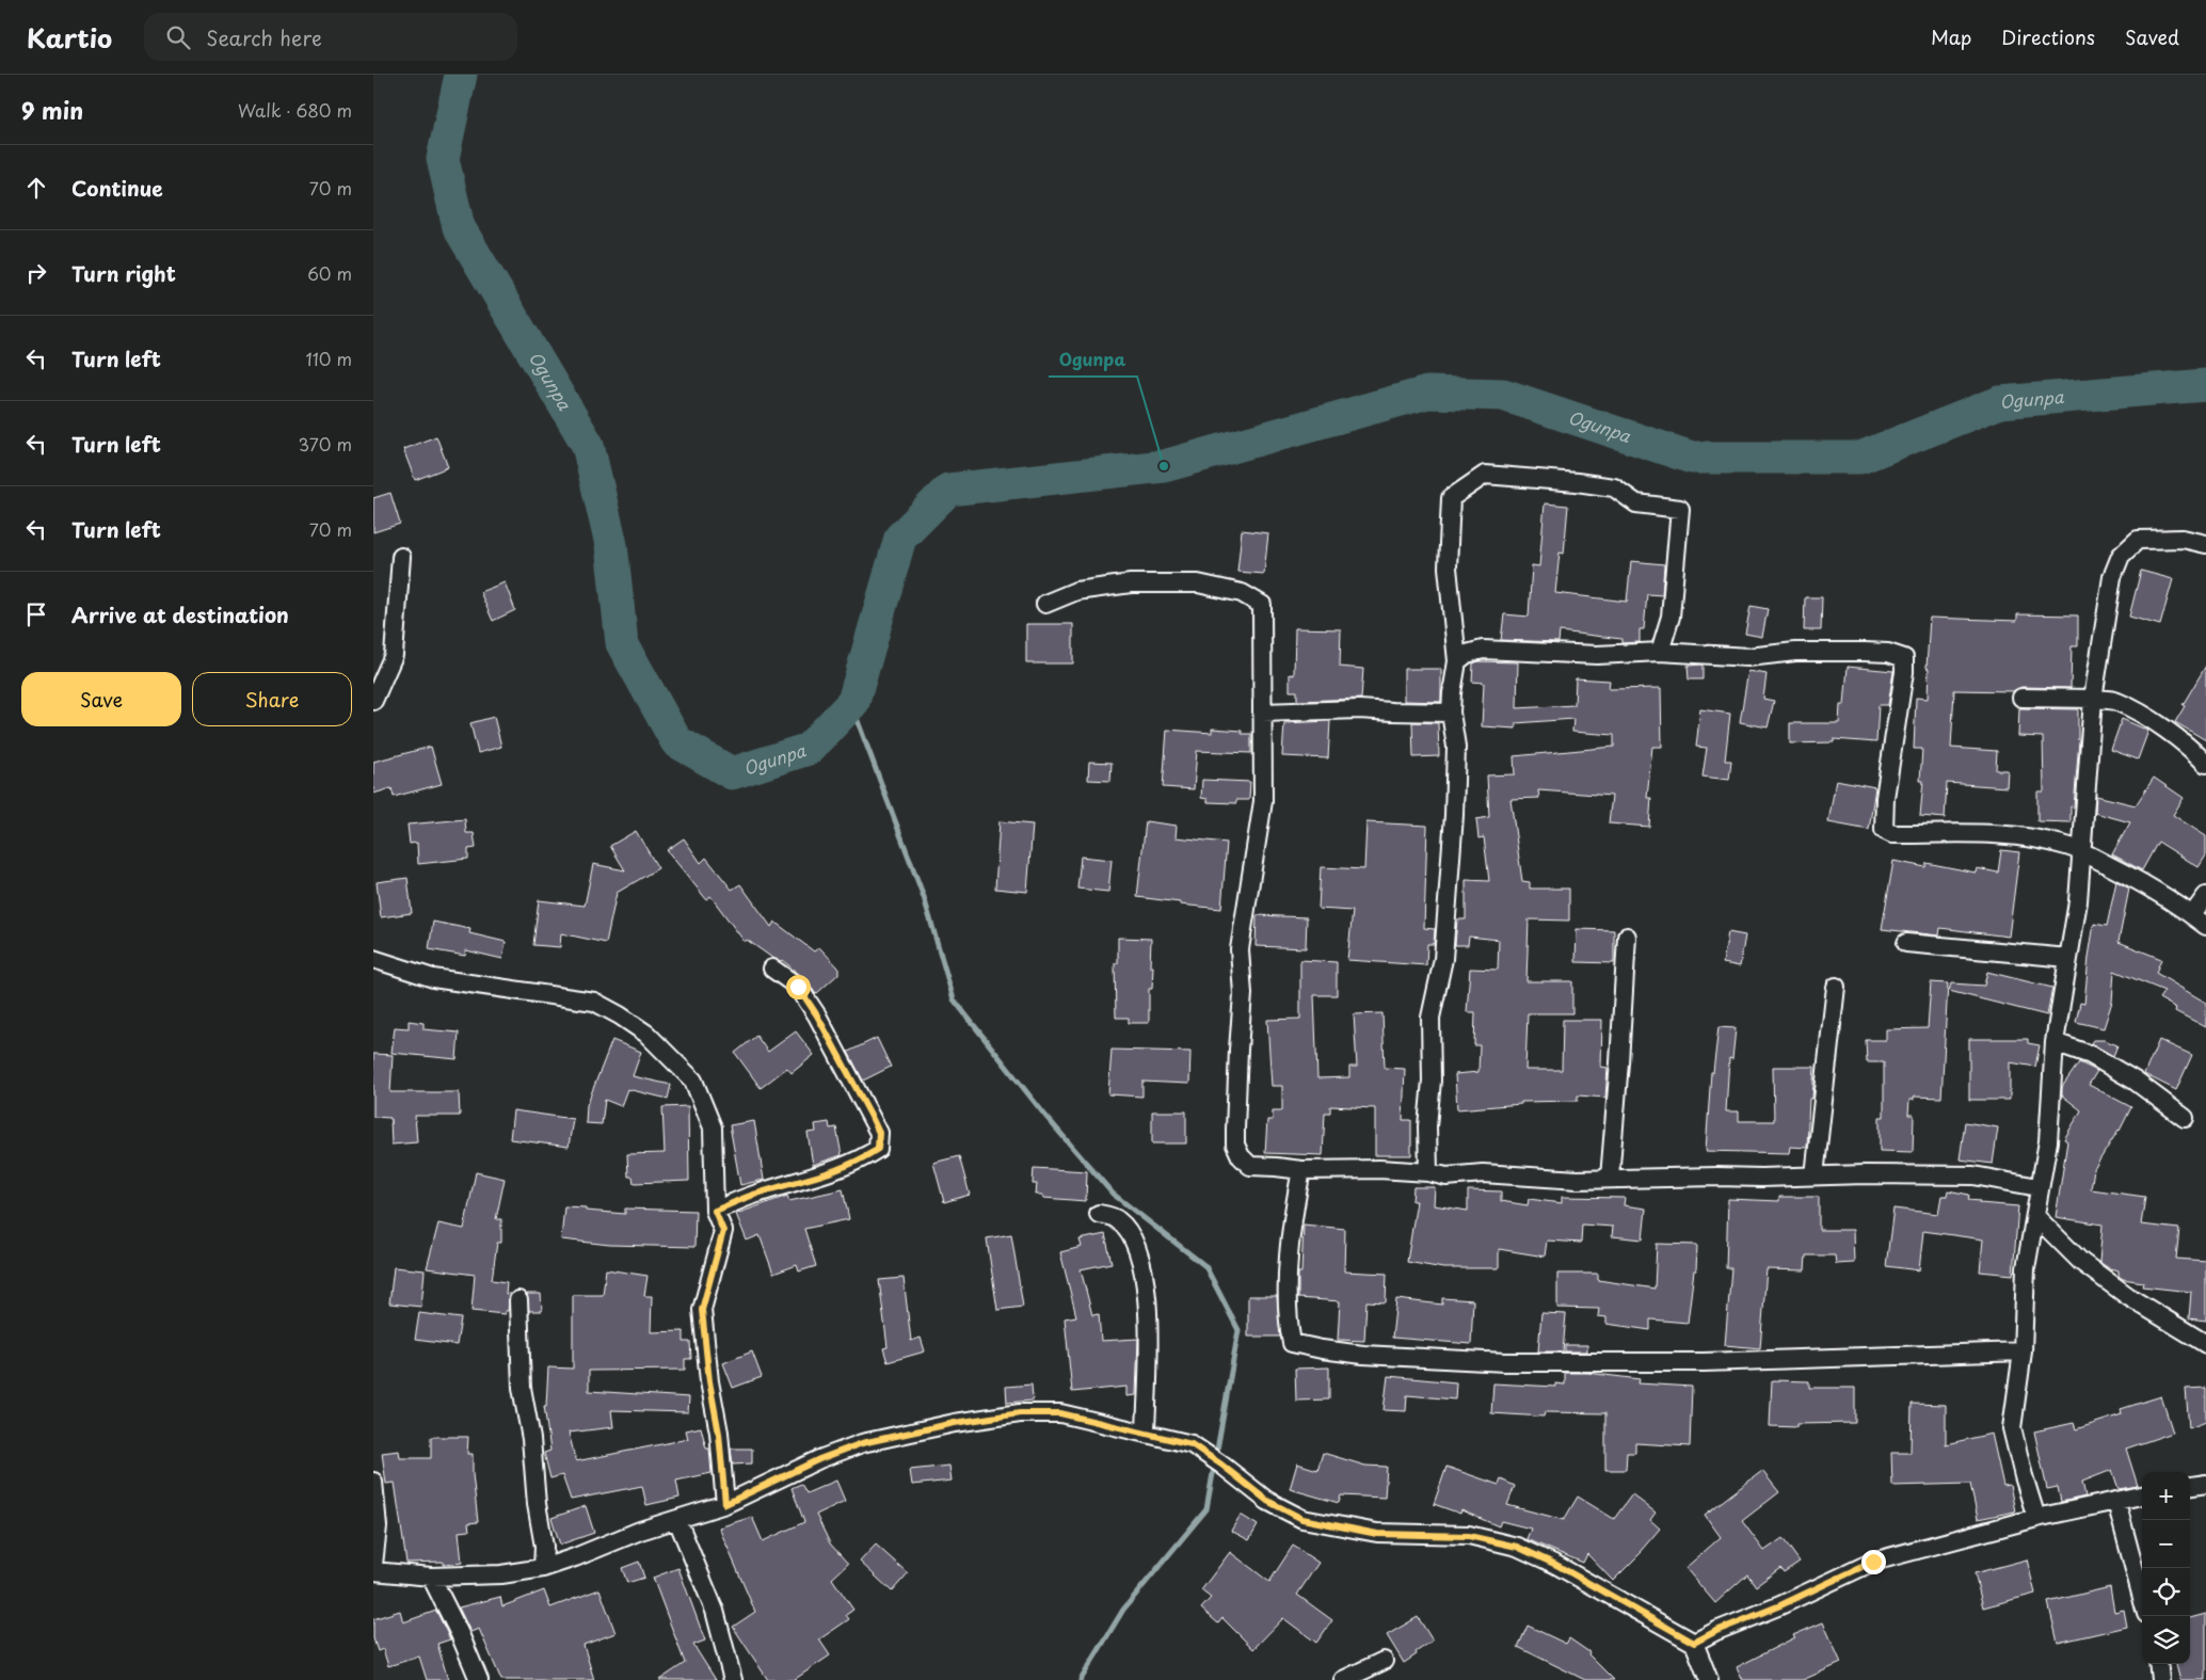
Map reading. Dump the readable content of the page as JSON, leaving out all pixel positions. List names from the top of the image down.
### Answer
{
  "water": ["Ogunpa"],
  "places": ["Ogunpa"],
  "page": {
    "header": "Kartio",
    "search": "Search here",
    "nav": ["Map", "Directions", "Saved"],
    "heading": ["9 min", "Walk · 680 m"],
    "list": [
      ["Continue", "70 m"],
      ["Turn right", "60 m"],
      ["Turn left", "110 m"],
      ["Turn left", "370 m"],
      ["Turn left", "70 m"],
      "Arrive at destination"
    ],
    "buttons": ["Save", "Share"],
    "map_buttons": ["+", "−"]
  }
}
